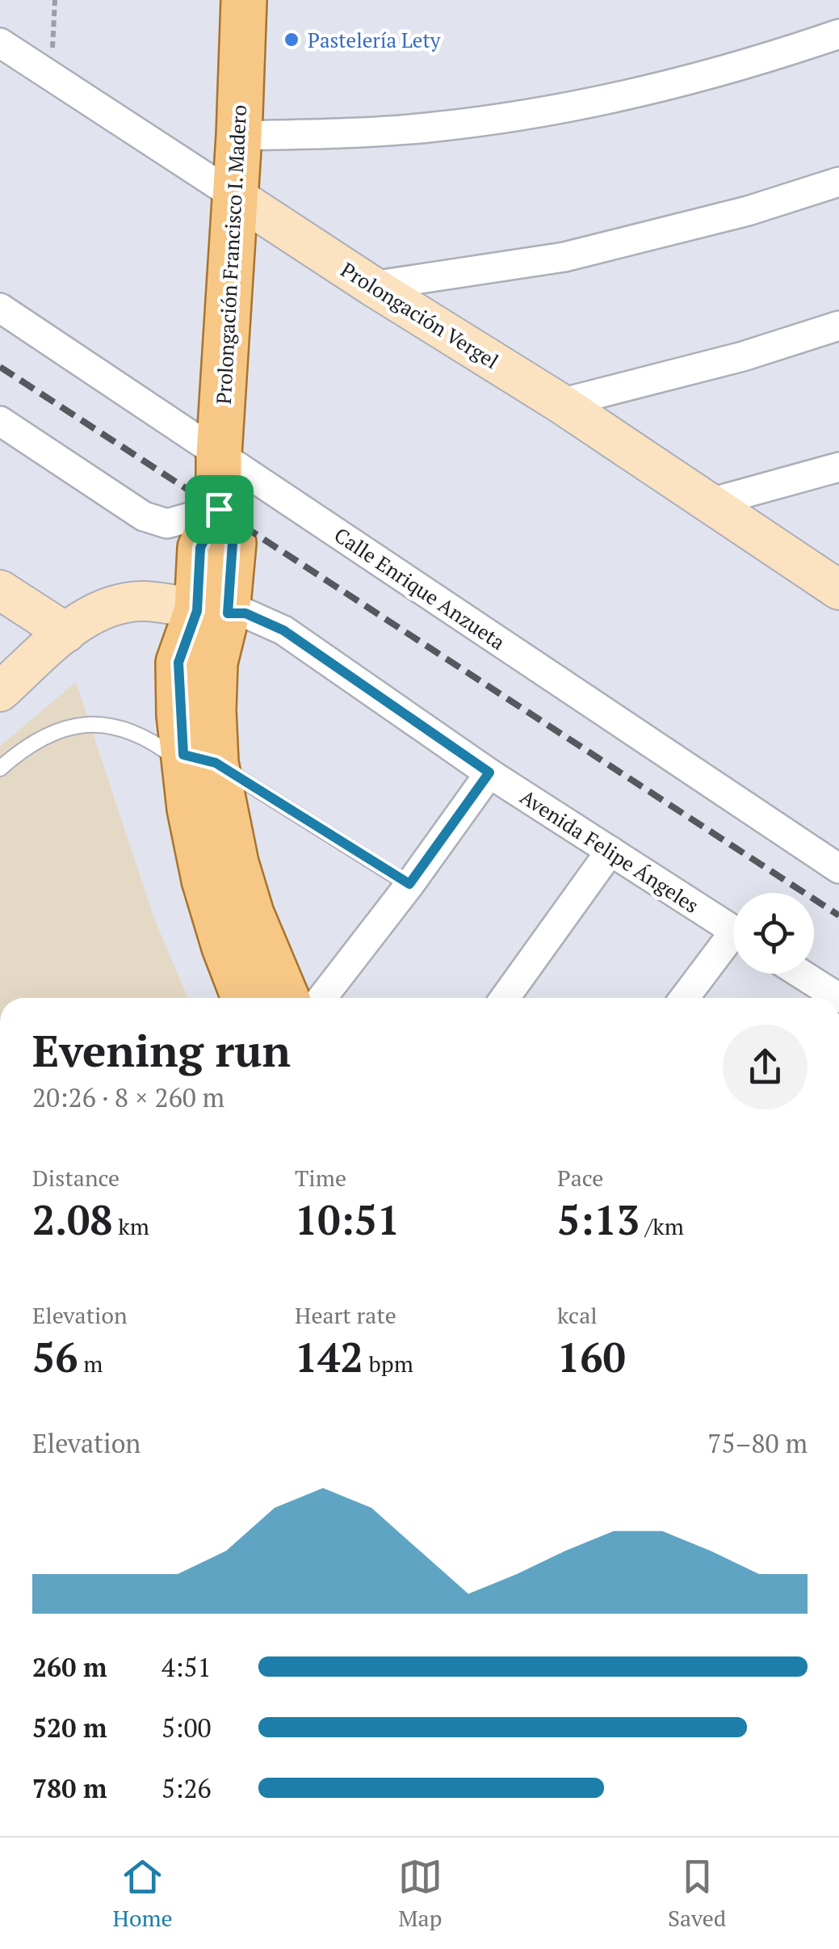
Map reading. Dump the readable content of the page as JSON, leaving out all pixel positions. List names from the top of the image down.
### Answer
{
  "streets": {
    "main road": ["Prolongación Francisco I. Madero"],
    "street": ["Prolongación Vergel", "Calle Enrique Anzueta", "Avenida Felipe Ángeles"]
  },
  "crossings": [
    ["Prolongación Francisco I. Madero", "Prolongación Vergel"],
    ["Prolongación Francisco I. Madero", "Calle Enrique Anzueta"],
    ["Prolongación Francisco I. Madero", "Avenida Felipe Ángeles"]
  ],
  "places": ["Pastelería Lety"],
  "page": {
    "heading": ["Evening run", "20:26 · 8 × 260 m"],
    "stats": [
      ["Distance", "2.08 km"],
      ["Time", "10:51"],
      ["Pace", "5:13 /km"],
      ["Elevation", "56 m"],
      ["Heart rate", "142 bpm"],
      ["kcal", "160"]
    ],
    "chart": ["Elevation", "75–80 m"],
    "list": [
      {
        "name": "260 m",
        "note": "4:51"
      },
      {
        "name": "520 m",
        "note": "5:00"
      },
      {
        "name": "780 m",
        "note": "5:26"
      }
    ],
    "tabs": ["Home", "Map", "Saved"]
  }
}
